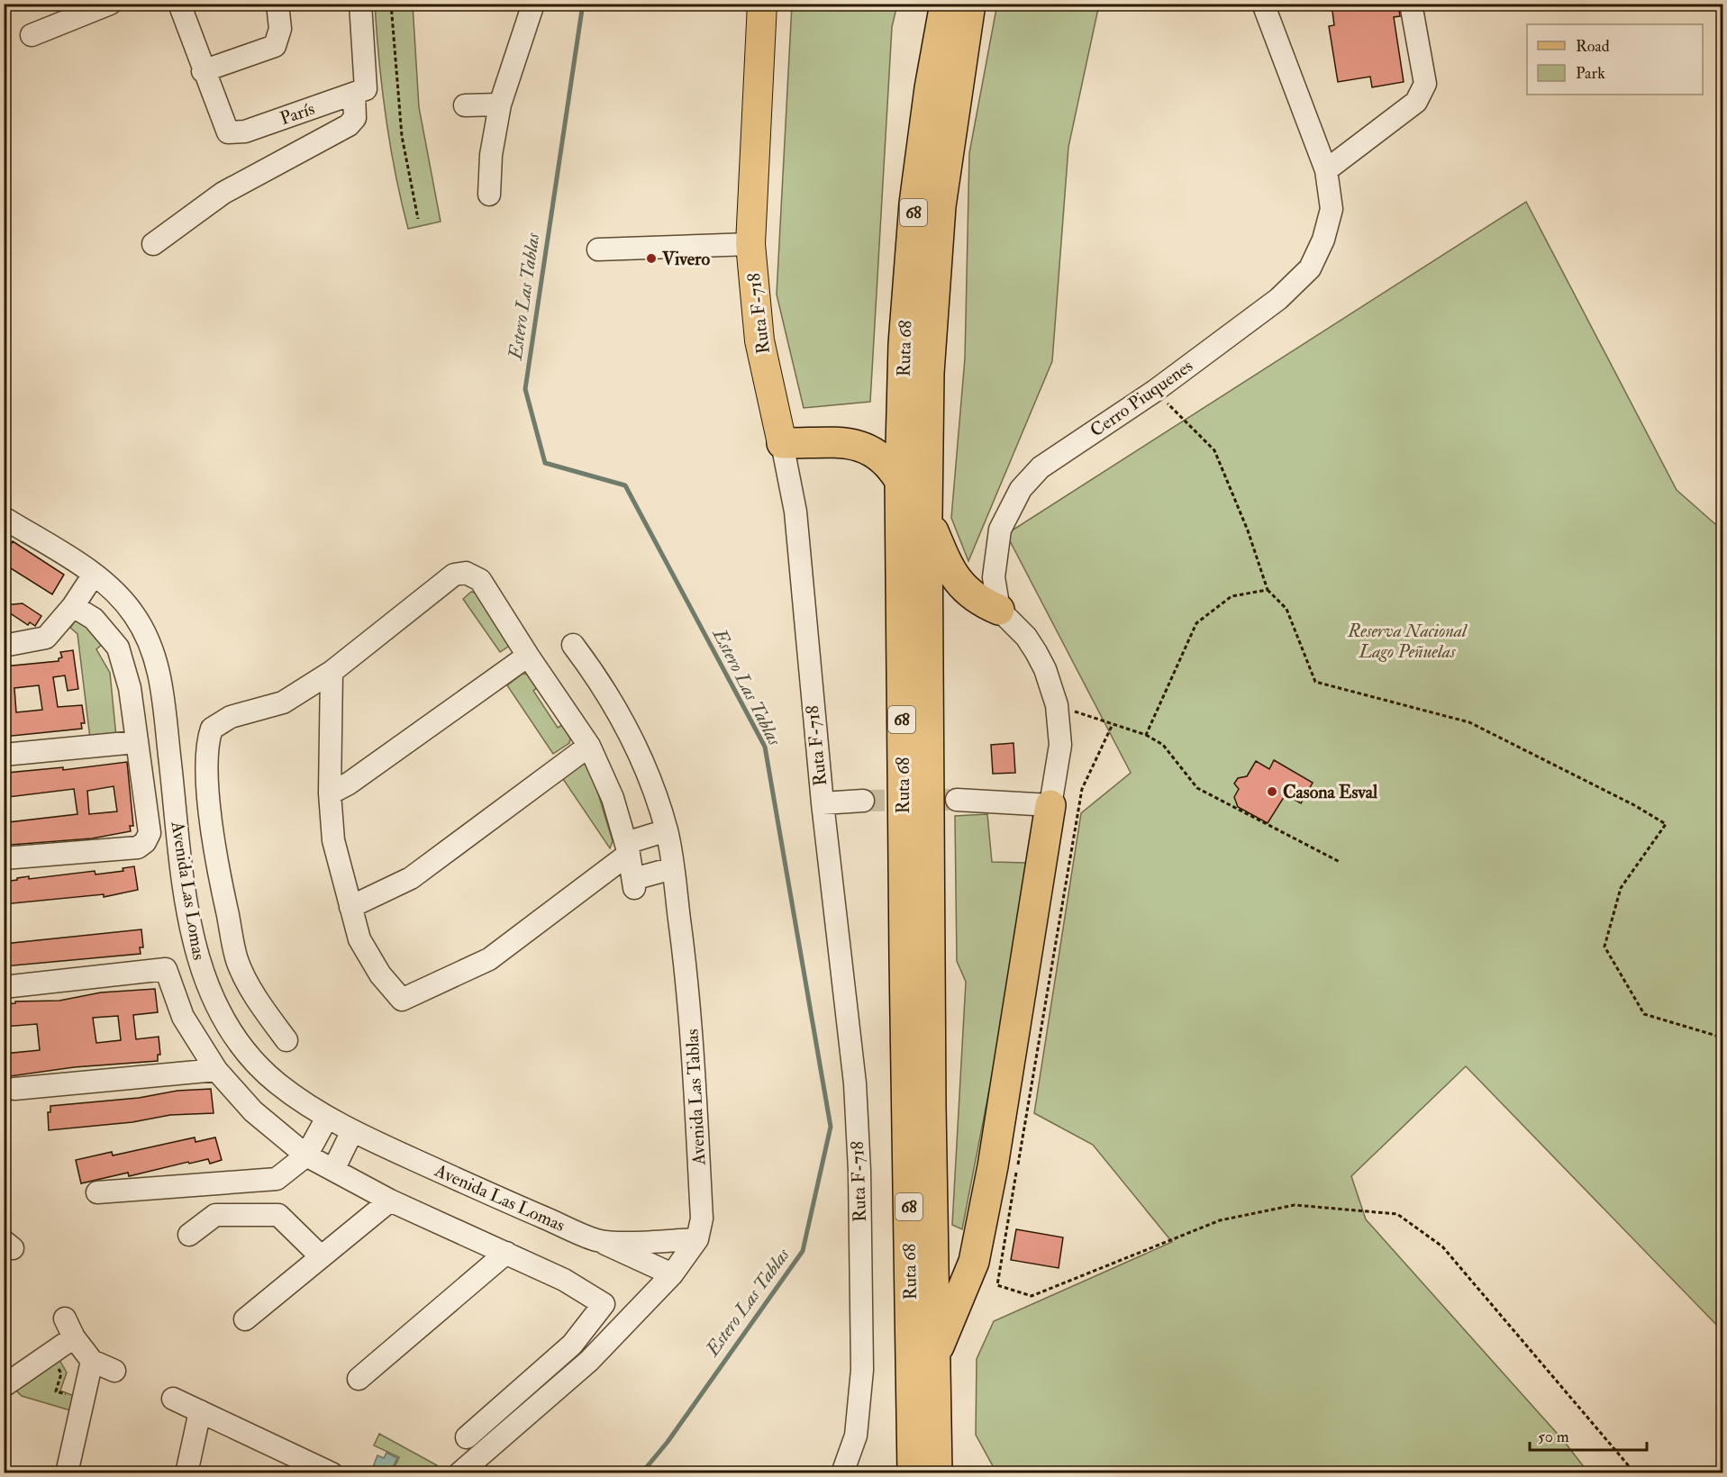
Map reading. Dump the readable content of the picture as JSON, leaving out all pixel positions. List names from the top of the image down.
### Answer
{
  "streets": {
    "highway": ["68", "Ruta 68"],
    "main road": ["Ruta F-718"],
    "street": [
      "París",
      "Cerro Piuquenes",
      "Avenida Las Lomas",
      "Avenida Las Tablas"
    ]
  },
  "crossings": [
    ["Avenida Las Lomas", "Avenida Las Tablas"]
  ],
  "water": ["Estero Las Tablas"],
  "parks": ["Reserva Nacional Lago Peñuelas"],
  "places": ["Vivero", "Casona Esval"],
  "legend": ["Road", "Park"],
  "scale_bar": "50 m"
}
